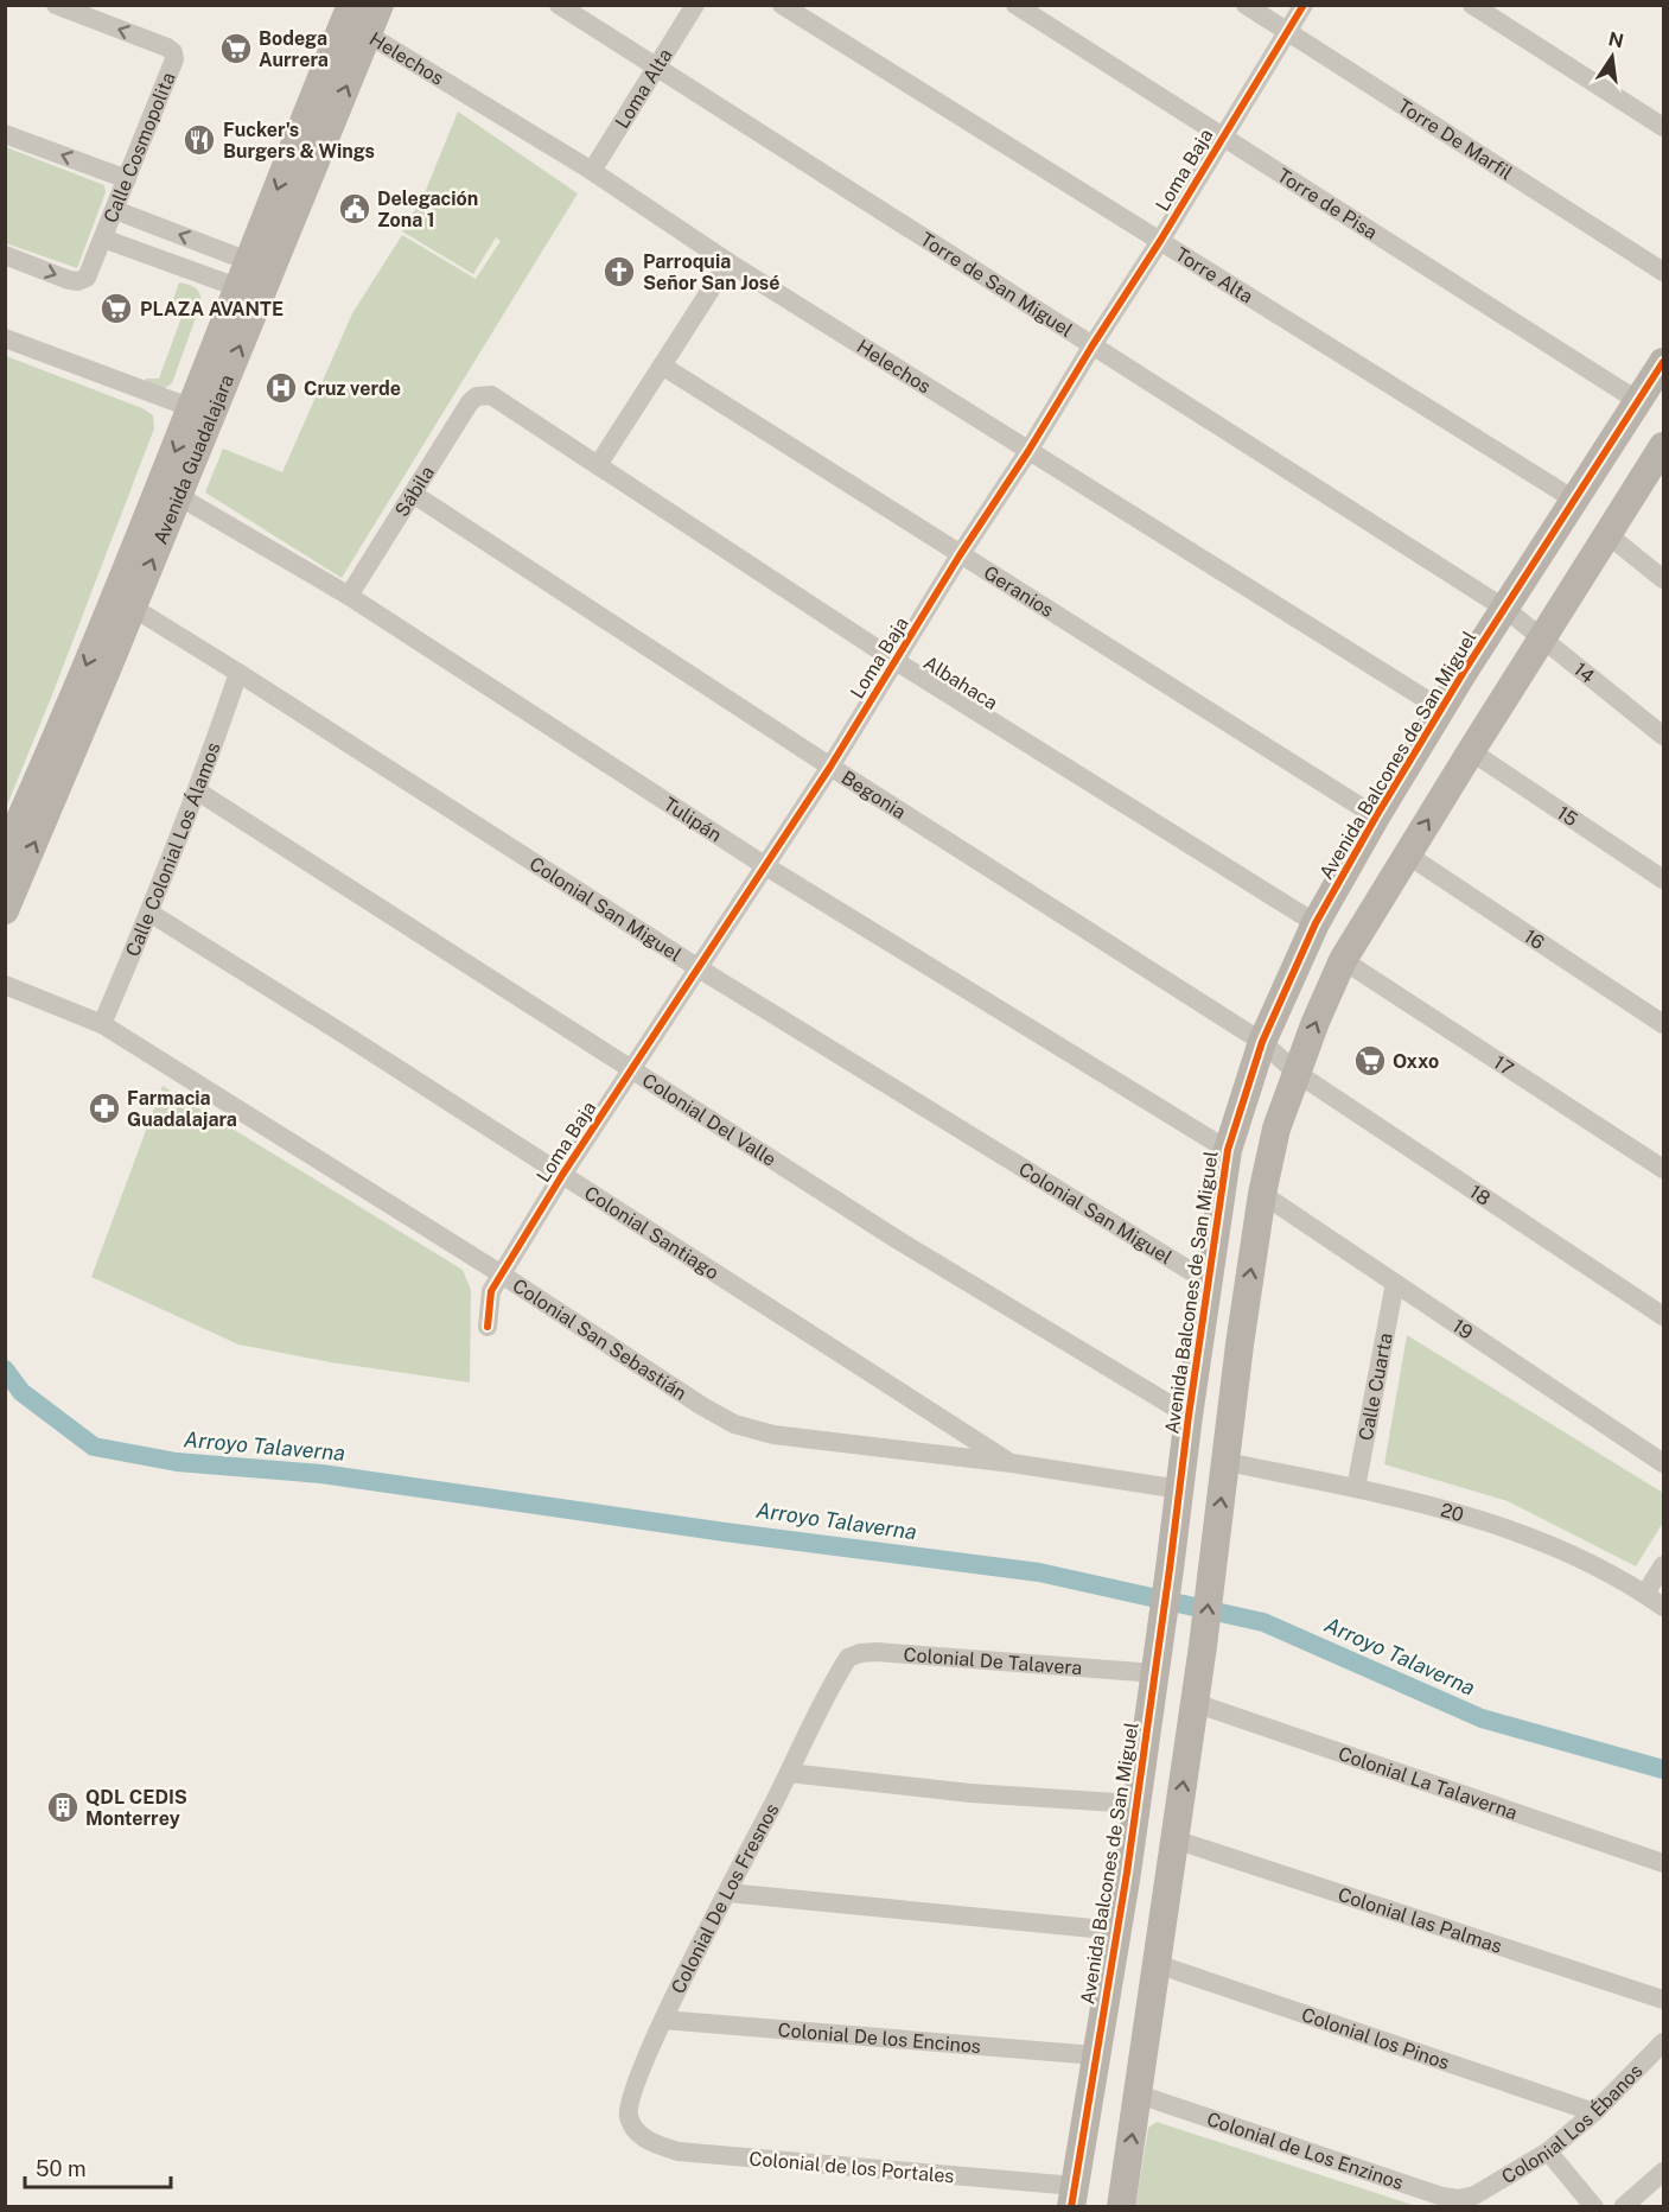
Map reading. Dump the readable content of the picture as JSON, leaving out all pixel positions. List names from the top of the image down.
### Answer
{
  "streets": {
    "street": [
      "Helechos",
      "Loma Alta",
      "Torre De Marfil",
      "Calle Cosmopolita",
      "Loma Baja",
      "Torre de Pisa",
      "Torre Alta",
      "Torre de San Miguel",
      "Avenida Guadalajara",
      "Sábila",
      "Geranios",
      "14",
      "Albahaca",
      "Avenida Balcones de San Miguel",
      "Begonia",
      "15",
      "Tulipán",
      "Calle Colonial Los Álamos",
      "Colonial San Miguel",
      "16",
      "17",
      "Colonial Del Valle",
      "18",
      "Colonial Santiago",
      "19",
      "Colonial San Sebastián",
      "Calle Cuarta",
      "20",
      "Colonial De Talavera",
      "Colonial La Talaverna",
      "Colonial De Los Fresnos",
      "Colonial las Palmas",
      "Colonial De los Encinos",
      "Colonial los Pinos",
      "Colonial Los Ébanos",
      "Colonial de Los Enzinos",
      "Colonial de los Portales"
    ]
  },
  "crossings": [
    ["Helechos", "Loma Alta"],
    ["Helechos", "Loma Baja"],
    ["Helechos", "Avenida Guadalajara"],
    ["Helechos", "Avenida Balcones de San Miguel"],
    ["Loma Alta", "Torre de San Miguel"],
    ["Torre De Marfil", "Loma Baja"],
    ["Loma Baja", "Torre de Pisa"],
    ["Loma Baja", "Torre Alta"],
    ["Loma Baja", "Torre de San Miguel"],
    ["Loma Baja", "Geranios"],
    ["Loma Baja", "Albahaca"],
    ["Loma Baja", "Begonia"],
    ["Loma Baja", "Tulipán"],
    ["Loma Baja", "Colonial San Miguel"],
    ["Loma Baja", "Colonial Del Valle"],
    ["Loma Baja", "Colonial Santiago"],
    ["Loma Baja", "Colonial San Sebastián"],
    ["Torre de Pisa", "Avenida Balcones de San Miguel"],
    ["Torre Alta", "Avenida Balcones de San Miguel"],
    ["Torre de San Miguel", "14"],
    ["Torre de San Miguel", "Avenida Balcones de San Miguel"],
    ["Avenida Guadalajara", "Tulipán"],
    ["Avenida Guadalajara", "Colonial San Miguel"],
    ["Sábila", "Albahaca"],
    ["Sábila", "Begonia"],
    ["Sábila", "Tulipán"],
    ["Geranios", "Avenida Balcones de San Miguel"],
    ["14", "Avenida Balcones de San Miguel"],
    ["Albahaca", "Avenida Balcones de San Miguel"],
    ["Avenida Balcones de San Miguel", "Begonia"],
    ["Avenida Balcones de San Miguel", "Tulipán"],
    ["Avenida Balcones de San Miguel", "Colonial San Miguel"],
    ["Avenida Balcones de San Miguel", "Colonial Del Valle"],
    ["Avenida Balcones de San Miguel", "Colonial San Sebastián"],
    ["Avenida Balcones de San Miguel", "Colonial De Talavera"],
    ["Avenida Balcones de San Miguel", "Colonial De los Encinos"],
    ["Avenida Balcones de San Miguel", "Colonial de los Portales"],
    ["Begonia", "18"],
    ["Calle Colonial Los Álamos", "Colonial San Miguel"],
    ["Calle Colonial Los Álamos", "Colonial Del Valle"],
    ["Calle Colonial Los Álamos", "Colonial Santiago"],
    ["Calle Colonial Los Álamos", "Colonial San Sebastián"],
    ["Colonial Santiago", "Colonial San Sebastián"],
    ["19", "Calle Cuarta"],
    ["Calle Cuarta", "20"],
    ["Colonial De Talavera", "Colonial De Los Fresnos"],
    ["Colonial De Los Fresnos", "Colonial De los Encinos"],
    ["Colonial De Los Fresnos", "Colonial de los Portales"],
    ["Colonial los Pinos", "Colonial Los Ébanos"],
    ["Colonial Los Ébanos", "Colonial de Los Enzinos"]
  ],
  "water": ["Arroyo Talaverna"],
  "places": {
    "supermarket": ["Bodega Aurrera", "PLAZA AVANTE", "Oxxo"],
    "restaurant": ["Fucker's Burgers & Wings"],
    "public building": ["Delegación Zona 1"],
    "church": ["Parroquia Señor San José"],
    "hospital": ["Cruz verde"],
    "pharmacy": ["Farmacia Guadalajara"],
    "building": ["QDL CEDIS Monterrey"]
  },
  "scale_bar": "50 m",
  "north": "top"
}
